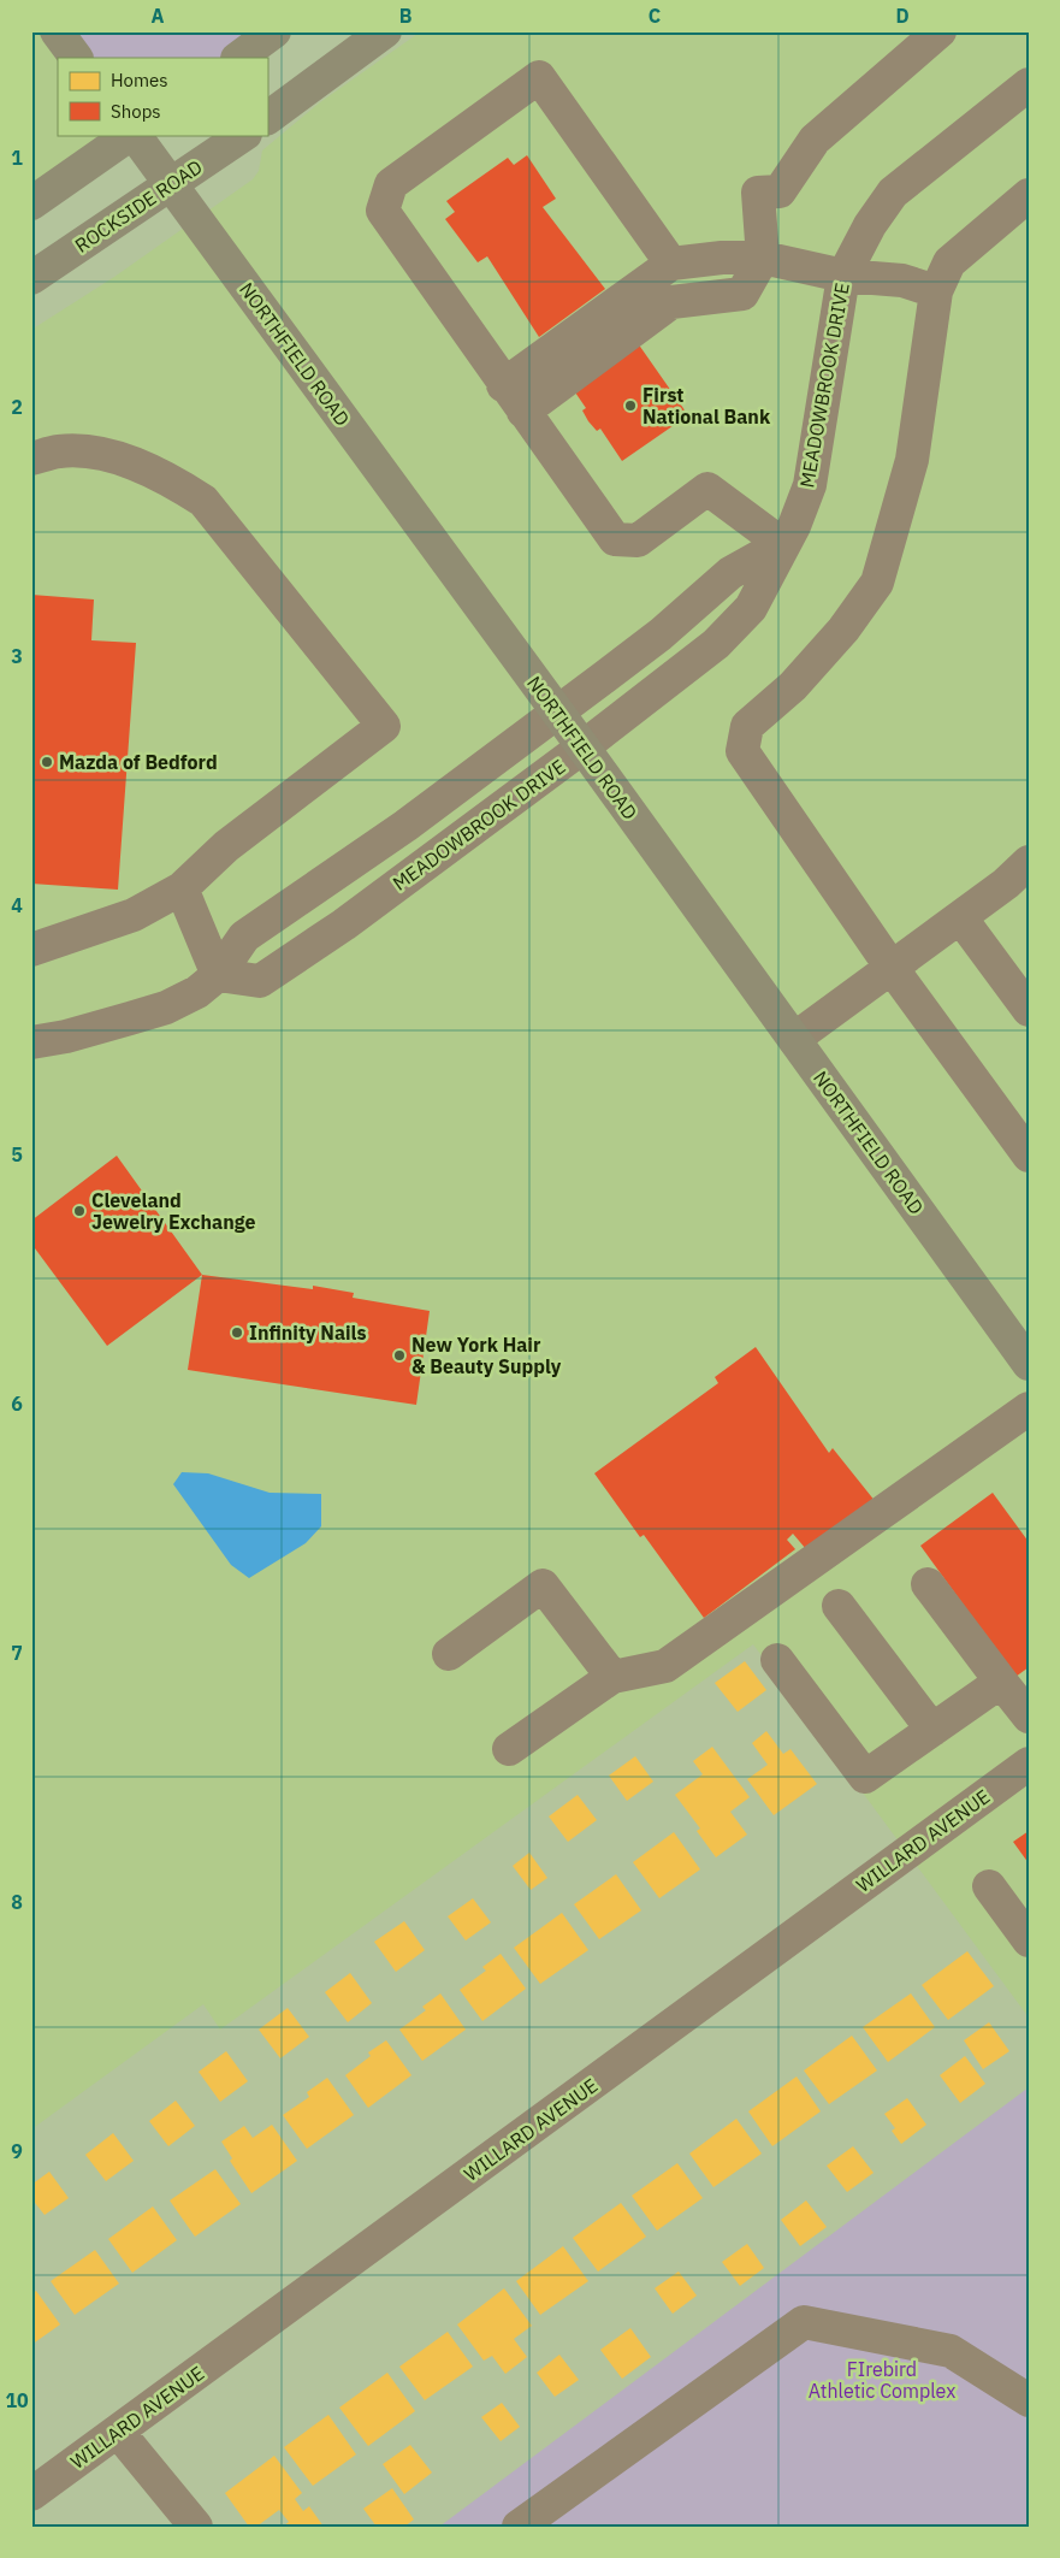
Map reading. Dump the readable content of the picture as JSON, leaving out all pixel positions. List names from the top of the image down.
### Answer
{
  "streets": {
    "main road": ["ROCKSIDE ROAD", "NORTHFIELD ROAD"],
    "street": ["MEADOWBROOK DRIVE", "WILLARD AVENUE"]
  },
  "crossings": [
    ["ROCKSIDE ROAD", "NORTHFIELD ROAD"],
    ["NORTHFIELD ROAD", "MEADOWBROOK DRIVE"]
  ],
  "parks": ["FIrebird Athletic Complex"],
  "places": [
    "First National Bank",
    "Mazda of Bedford",
    "Cleveland Jewelry Exchange",
    "Infinity Nails",
    "New York Hair & Beauty Supply"
  ],
  "legend": ["Homes", "Shops"],
  "grid": {
    "columns": [
      "A",
      "B",
      "C",
      "D"
    ],
    "rows": [
      "1",
      "2",
      "3",
      "4",
      "5",
      "6",
      "7",
      "8",
      "9",
      "10"
    ]
  }
}
